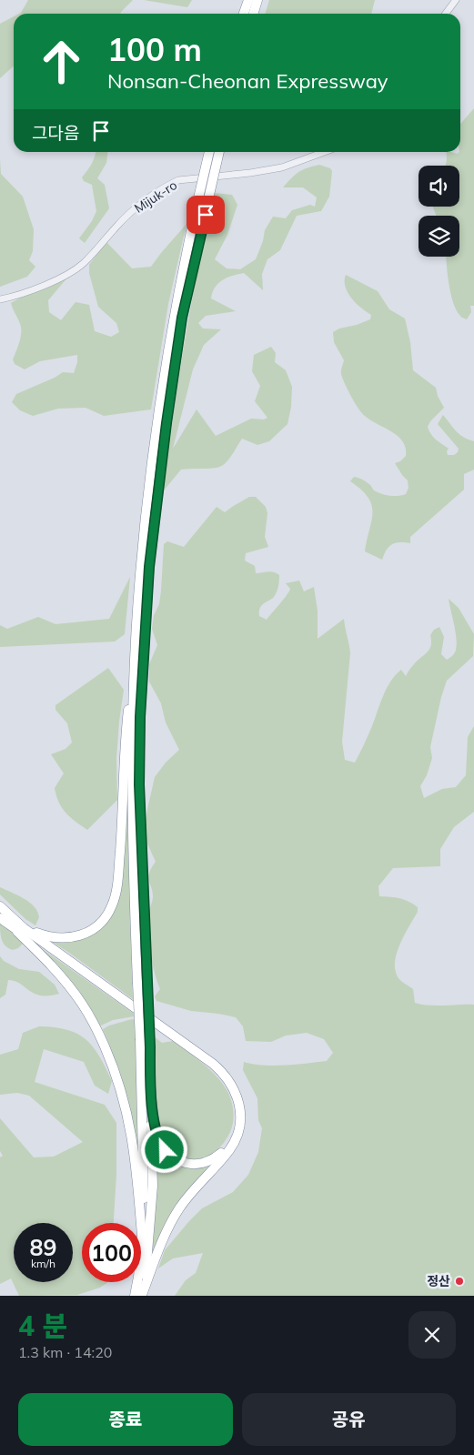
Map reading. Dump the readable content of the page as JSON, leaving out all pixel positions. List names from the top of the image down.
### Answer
{
  "streets": {
    "street": ["Mijuk-ro"]
  },
  "places": ["정산"],
  "page": {
    "turn": ["100 m", "Nonsan-Cheonan Expressway"],
    "then": "그다음",
    "speed": "89 km/h",
    "limit": "100",
    "heading": ["4 분", "1.3 km · 14:20"],
    "buttons": ["종료", "공유"]
  }
}
